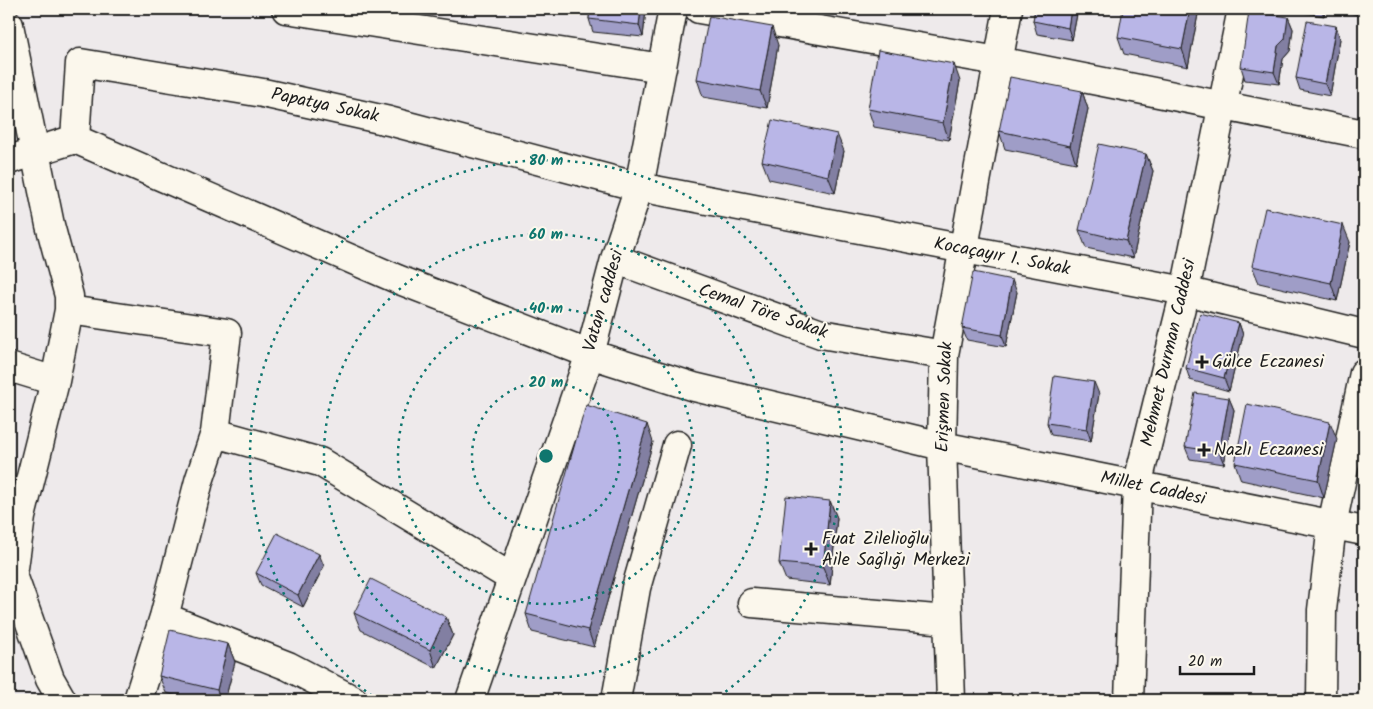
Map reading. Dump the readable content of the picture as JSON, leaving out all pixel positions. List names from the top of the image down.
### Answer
{
  "streets": {
    "street": [
      "Papatya Sokak",
      "Kocaçayır 1. Sokak",
      "Vatan caddesi",
      "Cemal Töre Sokak",
      "Mehmet Durman Caddesi",
      "Erişmen Sokak",
      "Millet Caddesi"
    ]
  },
  "crossings": [
    ["Papatya Sokak", "Kocaçayır 1. Sokak"],
    ["Papatya Sokak", "Vatan caddesi"],
    ["Papatya Sokak", "Millet Caddesi"],
    ["Kocaçayır 1. Sokak", "Vatan caddesi"],
    ["Kocaçayır 1. Sokak", "Mehmet Durman Caddesi"],
    ["Kocaçayır 1. Sokak", "Erişmen Sokak"],
    ["Vatan caddesi", "Cemal Töre Sokak"],
    ["Vatan caddesi", "Millet Caddesi"],
    ["Cemal Töre Sokak", "Erişmen Sokak"],
    ["Mehmet Durman Caddesi", "Millet Caddesi"],
    ["Erişmen Sokak", "Millet Caddesi"]
  ],
  "places": {
    "health": ["Gülce Eczanesi", "Nazlı Eczanesi", "Fuat Zilelioğlu Aile Sağlığı Merkezi"]
  },
  "scale_bar": "20 m",
  "rings": [
    "80 m",
    "60 m",
    "40 m",
    "20 m"
  ]
}
